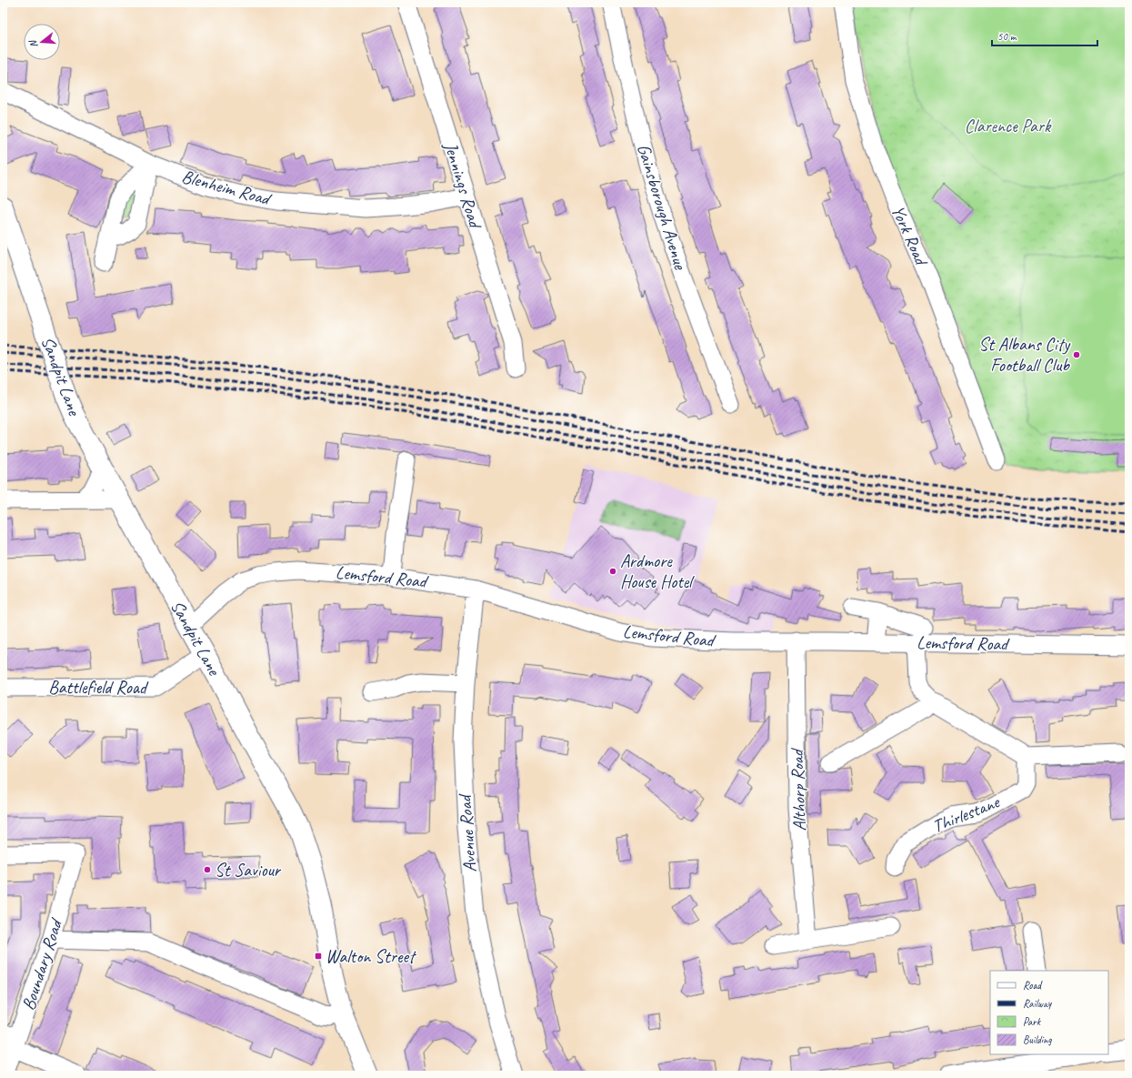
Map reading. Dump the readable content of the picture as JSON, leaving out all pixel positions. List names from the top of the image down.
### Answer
{
  "streets": {
    "street": [
      "Jennings Road",
      "Blenheim Road",
      "Gainsborough Avenue",
      "York Road",
      "Sandpit Lane",
      "Lemsford Road",
      "Battlefield Road",
      "Althorp Road",
      "Thirlestane",
      "Avenue Road",
      "Boundary Road"
    ]
  },
  "crossings": [
    ["Jennings Road", "Blenheim Road"],
    ["Sandpit Lane", "Lemsford Road"],
    ["Sandpit Lane", "Battlefield Road"],
    ["Lemsford Road", "Althorp Road"],
    ["Lemsford Road", "Avenue Road"]
  ],
  "parks": ["Clarence Park"],
  "places": {
    "other": ["St Albans City Football Club", "Ardmore House Hotel", "St Saviour"],
    "transit": ["Walton Street"]
  },
  "legend": [
    "Road",
    "Railway",
    "Park",
    "Building"
  ],
  "scale_bar": "50 m",
  "north": "left"
}
